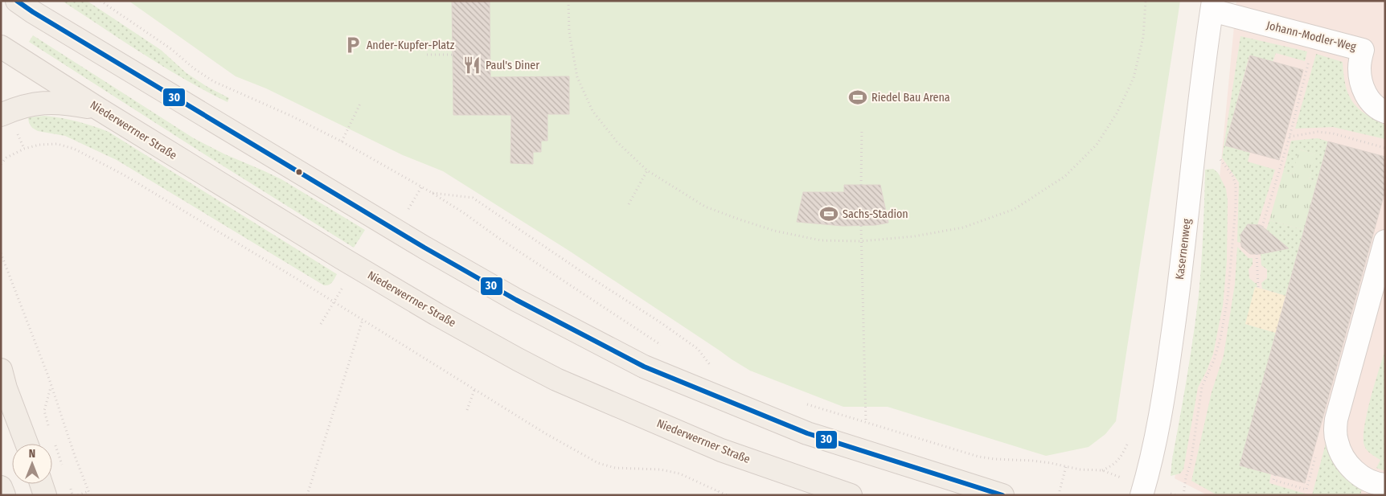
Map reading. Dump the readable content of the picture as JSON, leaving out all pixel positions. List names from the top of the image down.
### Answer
{
  "streets": {
    "main road": ["Niederwerrner Straße"],
    "street": ["Johann-Modler-Weg", "Kasernenweg"]
  },
  "crossings": [
    ["Johann-Modler-Weg", "Kasernenweg"]
  ],
  "places": {
    "parking": ["Ander-Kupfer-Platz"],
    "restaurant": ["Paul's Diner"],
    "sports": ["Riedel Bau Arena", "Sachs-Stadion"]
  },
  "lines": ["transit line 30"],
  "north": "top"
}
